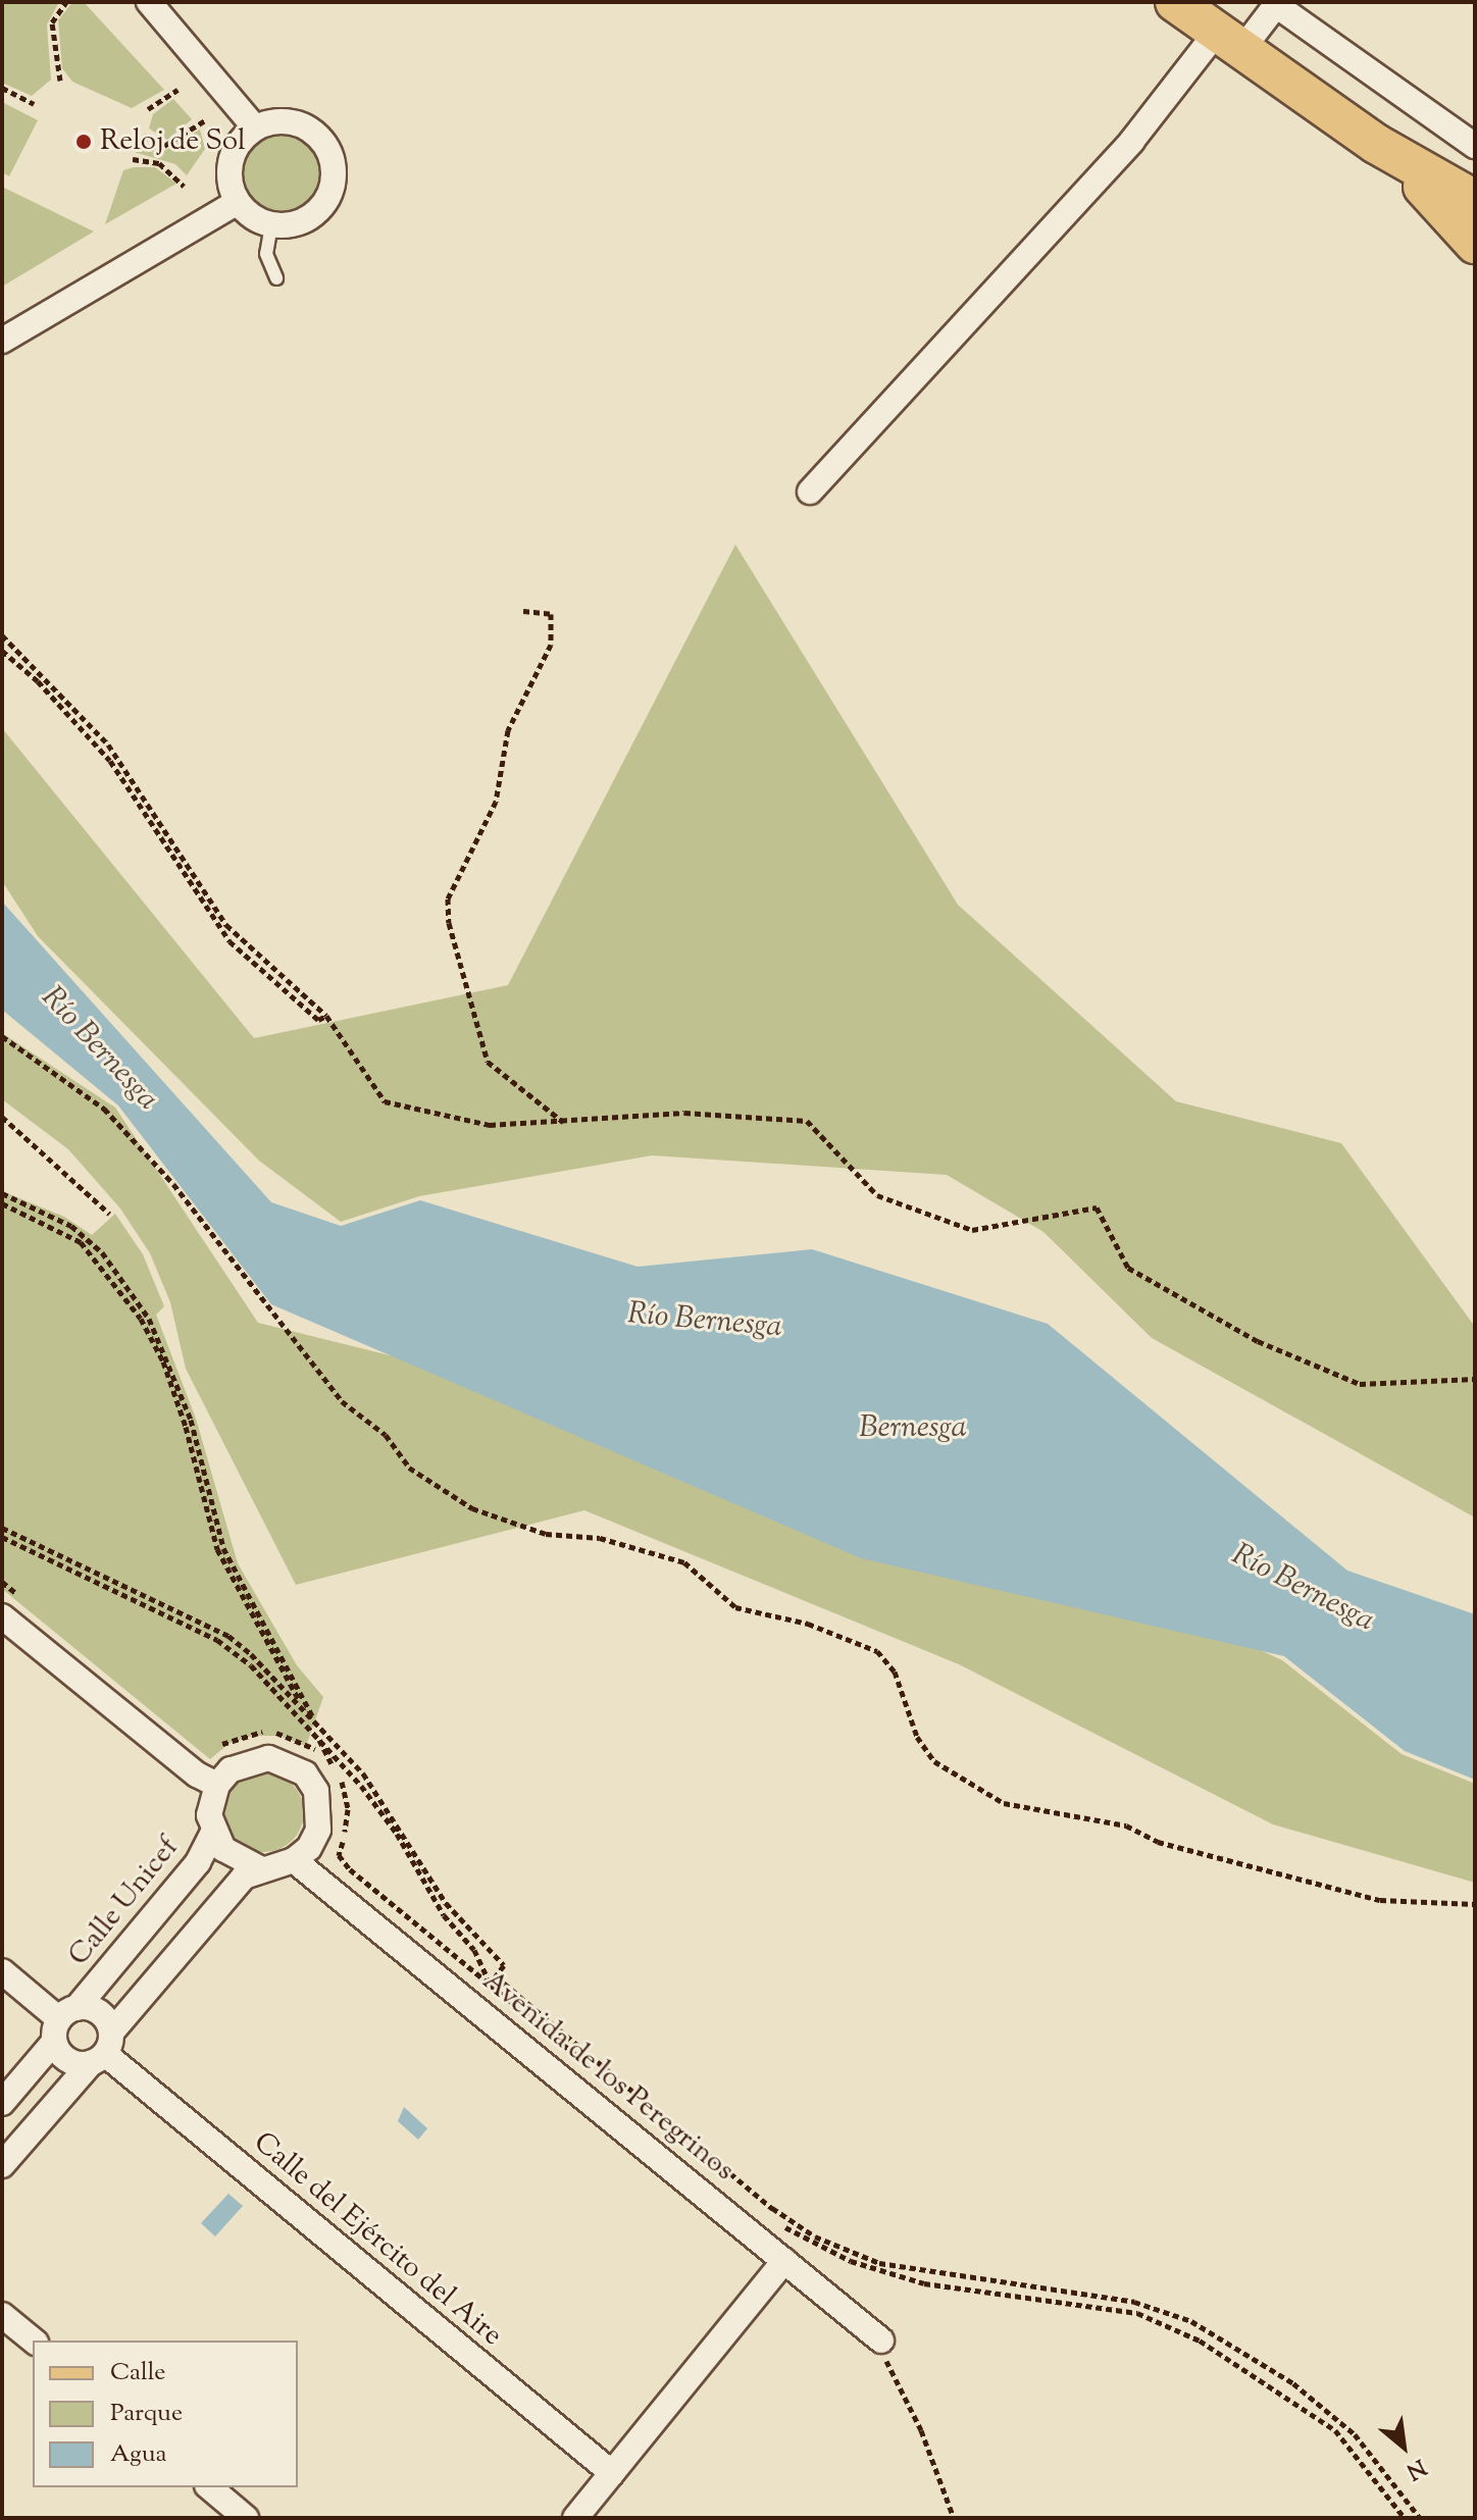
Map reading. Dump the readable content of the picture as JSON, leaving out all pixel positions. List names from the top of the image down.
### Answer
{
  "streets": {
    "street": ["Calle Unicef", "Avenida de los Peregrinos", "Calle del Ejército del Aire"]
  },
  "crossings": [
    ["Calle Unicef", "Avenida de los Peregrinos"]
  ],
  "water": ["Río Bernesga", "Bernesga"],
  "places": ["Reloj de Sol"],
  "legend": ["Calle", "Parque", "Agua"],
  "north": "bottom right"
}
